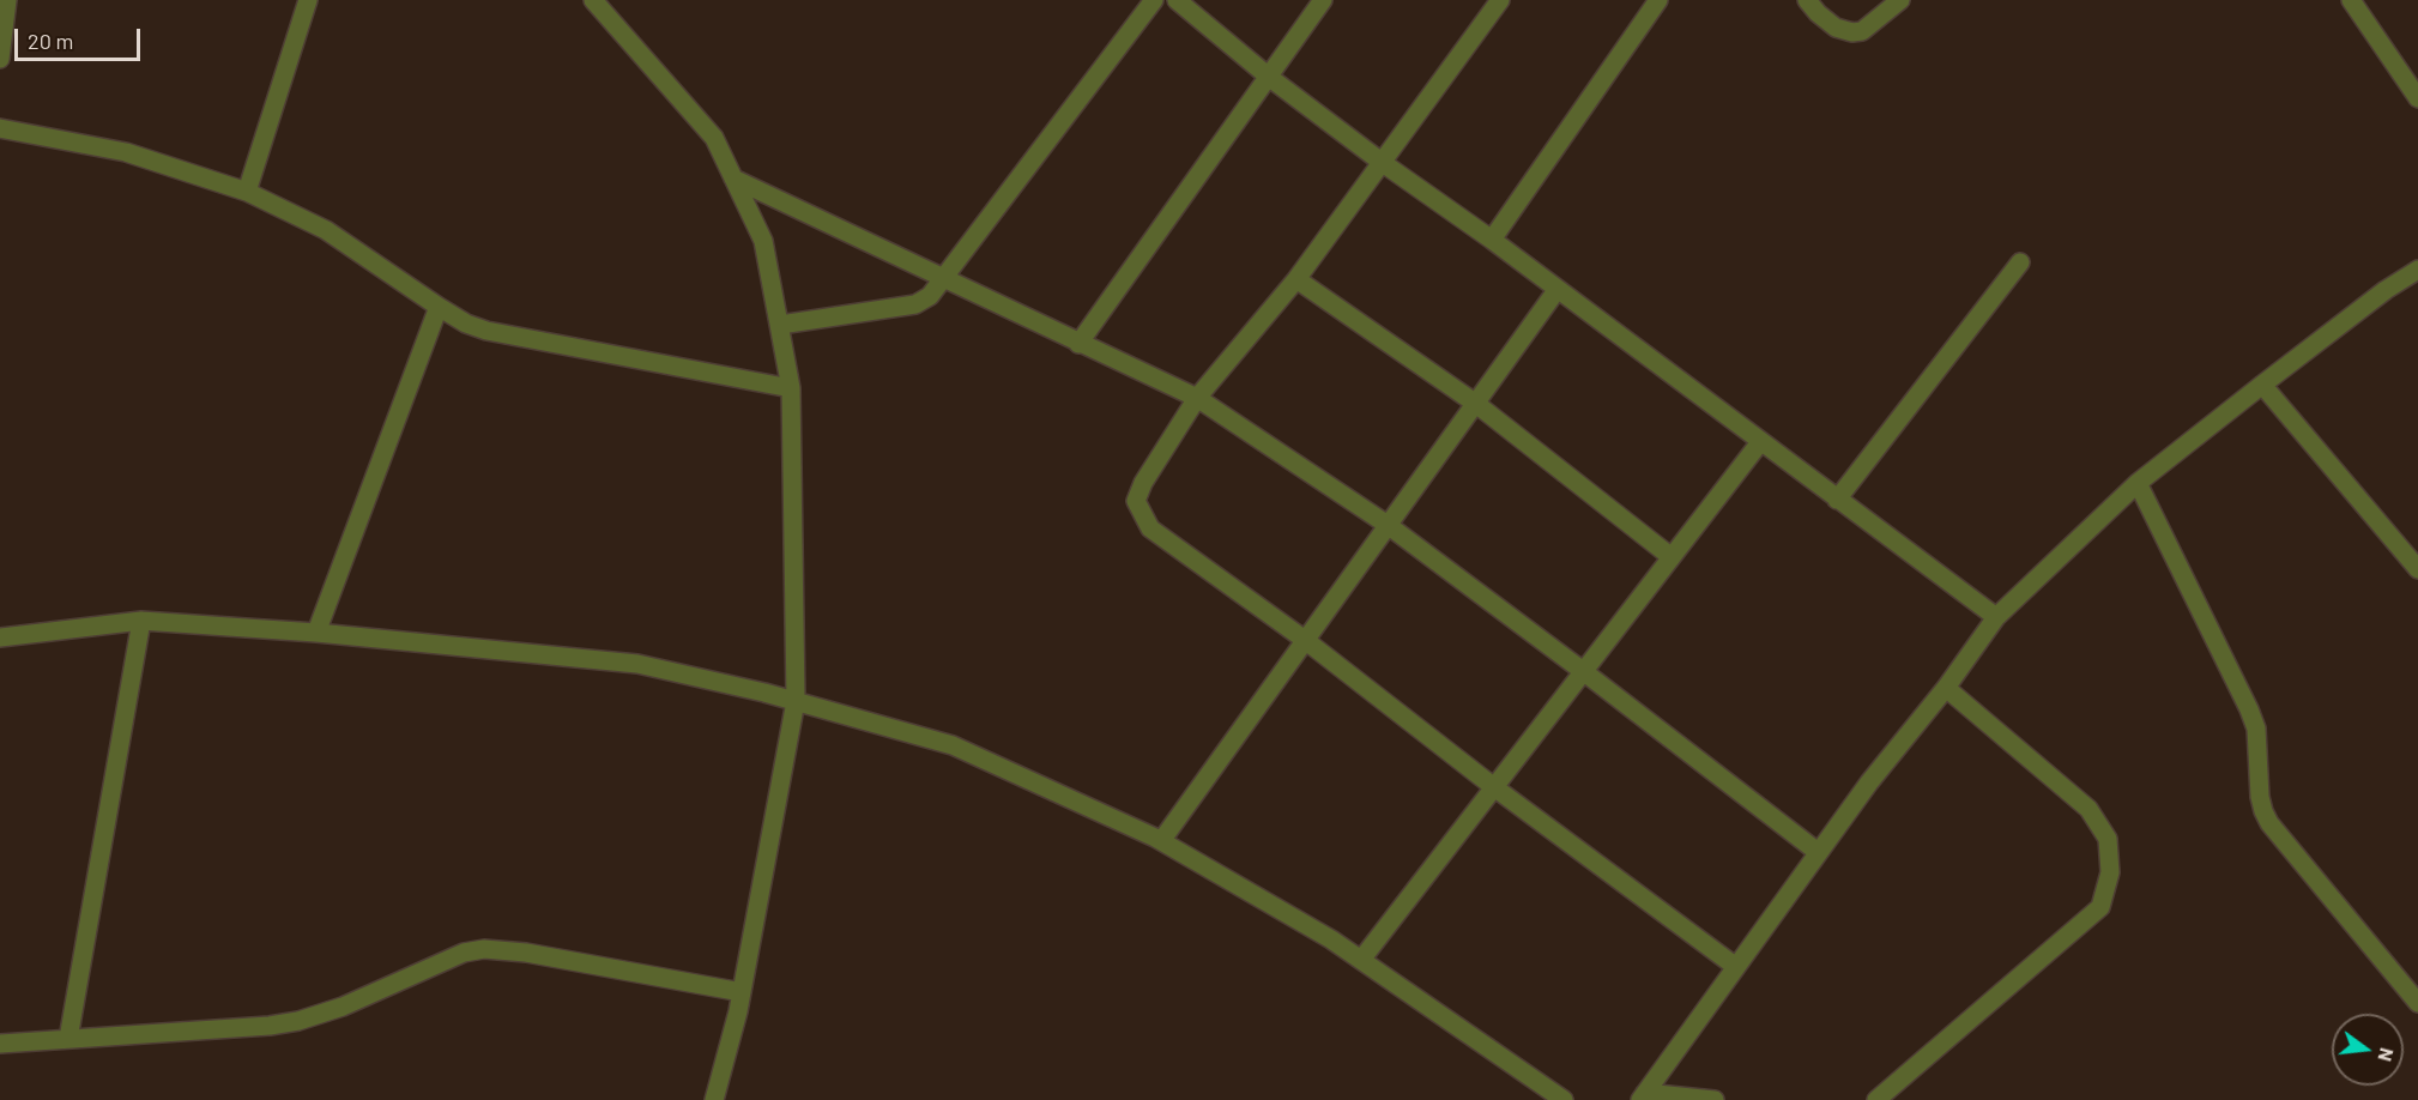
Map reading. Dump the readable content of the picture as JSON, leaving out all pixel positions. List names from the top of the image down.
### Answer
{
  "scale_bar": "20 m",
  "north": "right"
}
